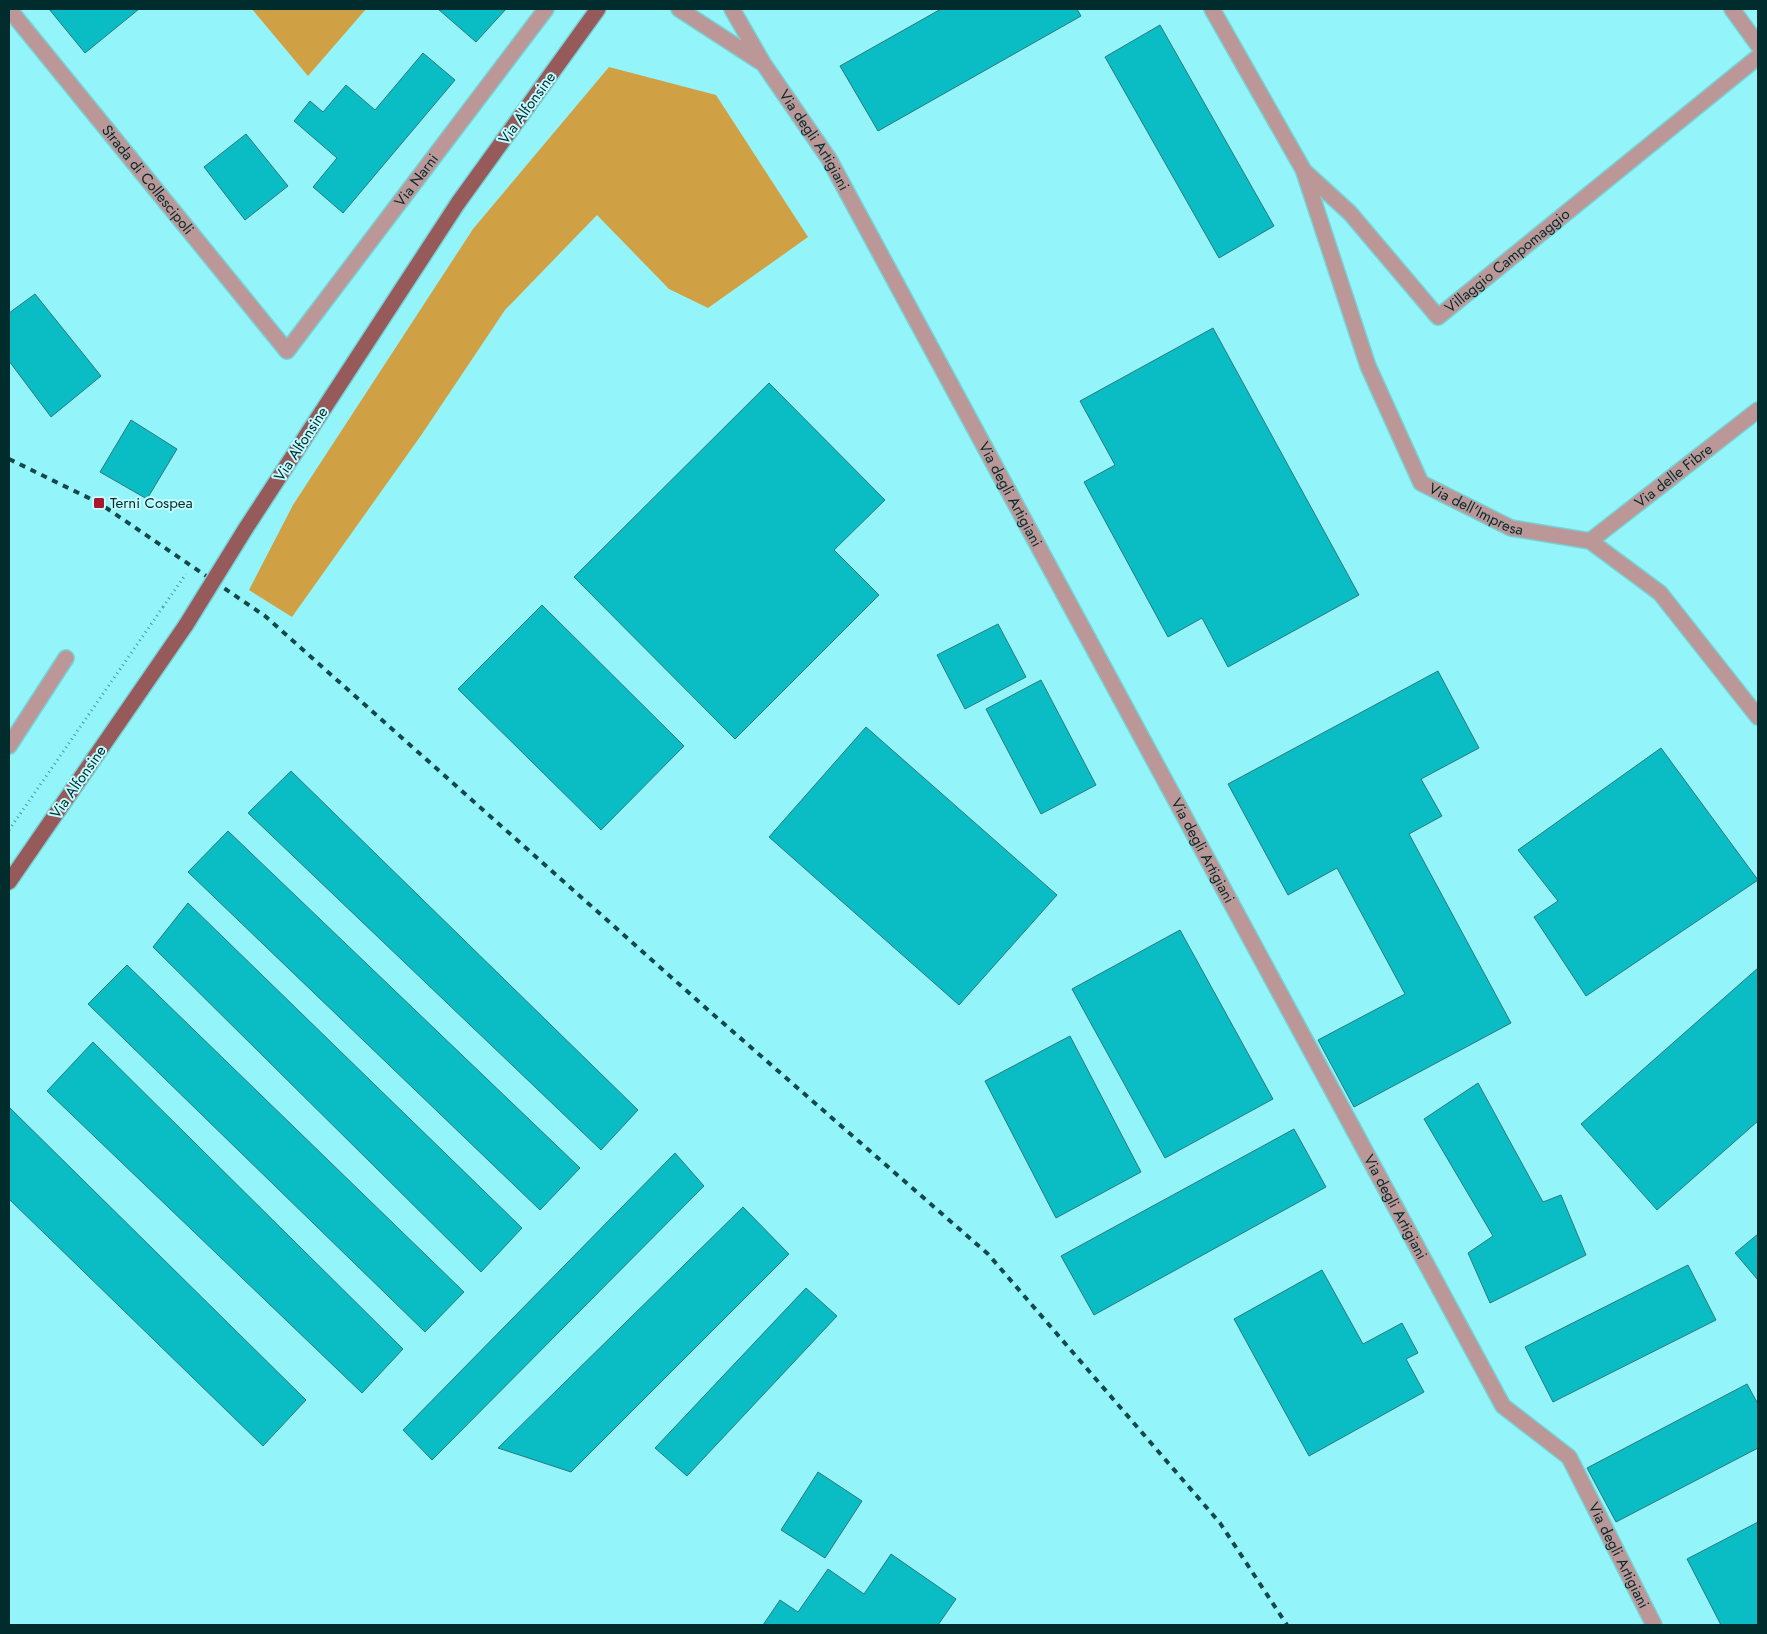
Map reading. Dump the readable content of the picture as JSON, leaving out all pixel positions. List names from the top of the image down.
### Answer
{
  "streets": {
    "main road": ["Via Alfonsine"],
    "street": [
      "Via degli Artigiani",
      "Strada di Collescipoli",
      "Via Narni",
      "Villaggio Campomaggio",
      "Via delle Fibre",
      "Via dell'Impresa"
    ]
  },
  "crossings": [
    ["Strada di Collescipoli", "Via Narni"],
    ["Villaggio Campomaggio", "Via dell'Impresa"],
    ["Via delle Fibre", "Via dell'Impresa"]
  ],
  "places": {
    "transit": ["Terni Cospea"]
  }
}
